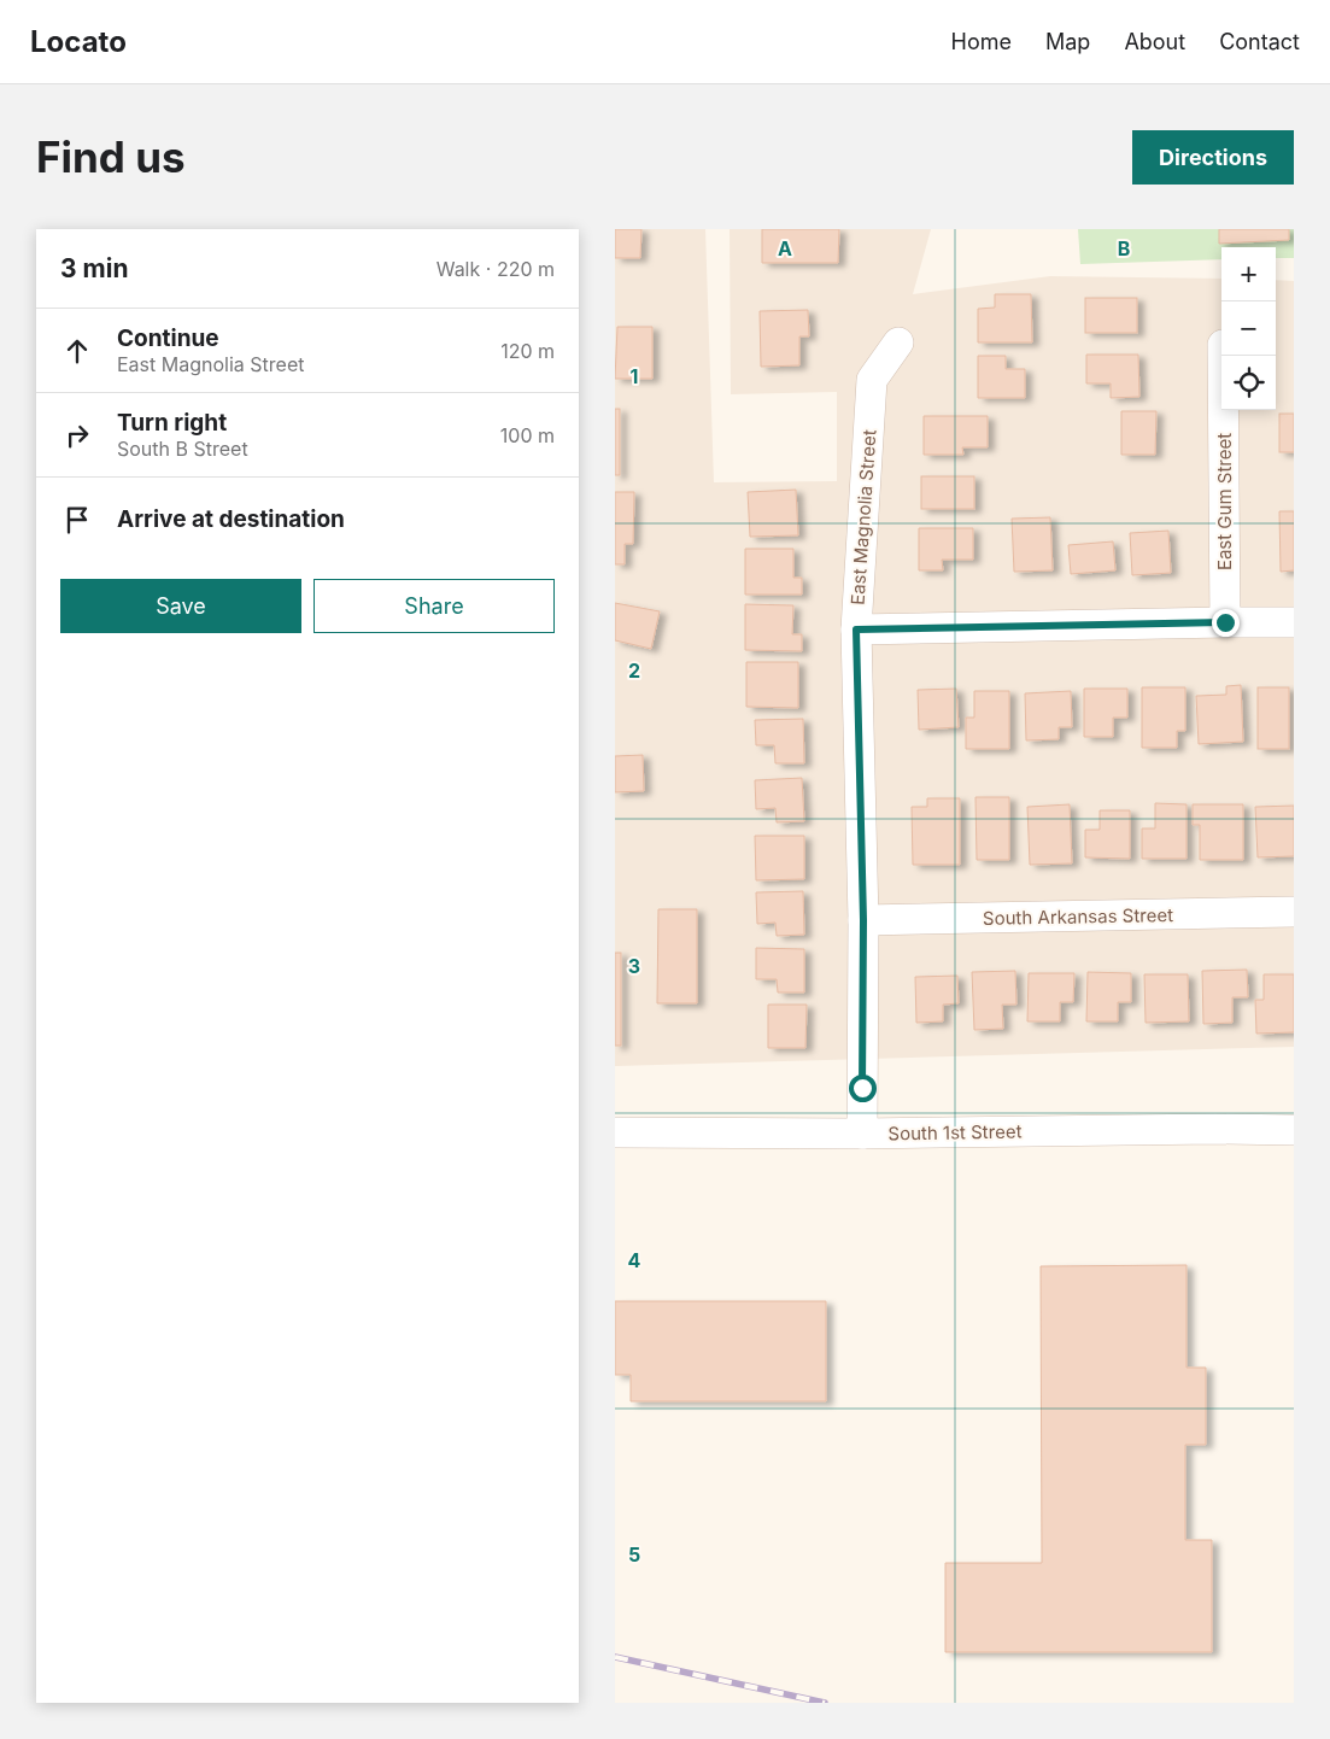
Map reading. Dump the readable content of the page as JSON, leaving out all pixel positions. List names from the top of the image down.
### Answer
{
  "streets": {
    "street": [
      "East Gum Street",
      "East Magnolia Street",
      "South Arkansas Street",
      "South 1st Street"
    ]
  },
  "crossings": [
    ["East Magnolia Street", "South Arkansas Street"],
    ["East Magnolia Street", "South 1st Street"]
  ],
  "page": {
    "header": "Locato",
    "nav": [
      "Home",
      "Map",
      "About",
      "Contact"
    ],
    "buttons": [
      "Directions",
      ["Save", "Share"]
    ],
    "title": "Find us",
    "heading": ["3 min", "Walk · 220 m"],
    "map_buttons": ["+", "−"],
    "list": [
      ["Continue", "East Magnolia Street", "120 m"],
      ["Turn right", "South B Street", "100 m"],
      "Arrive at destination"
    ]
  },
  "grid": {
    "columns": ["A", "B"],
    "rows": [
      "1",
      "2",
      "3",
      "4",
      "5"
    ]
  }
}
